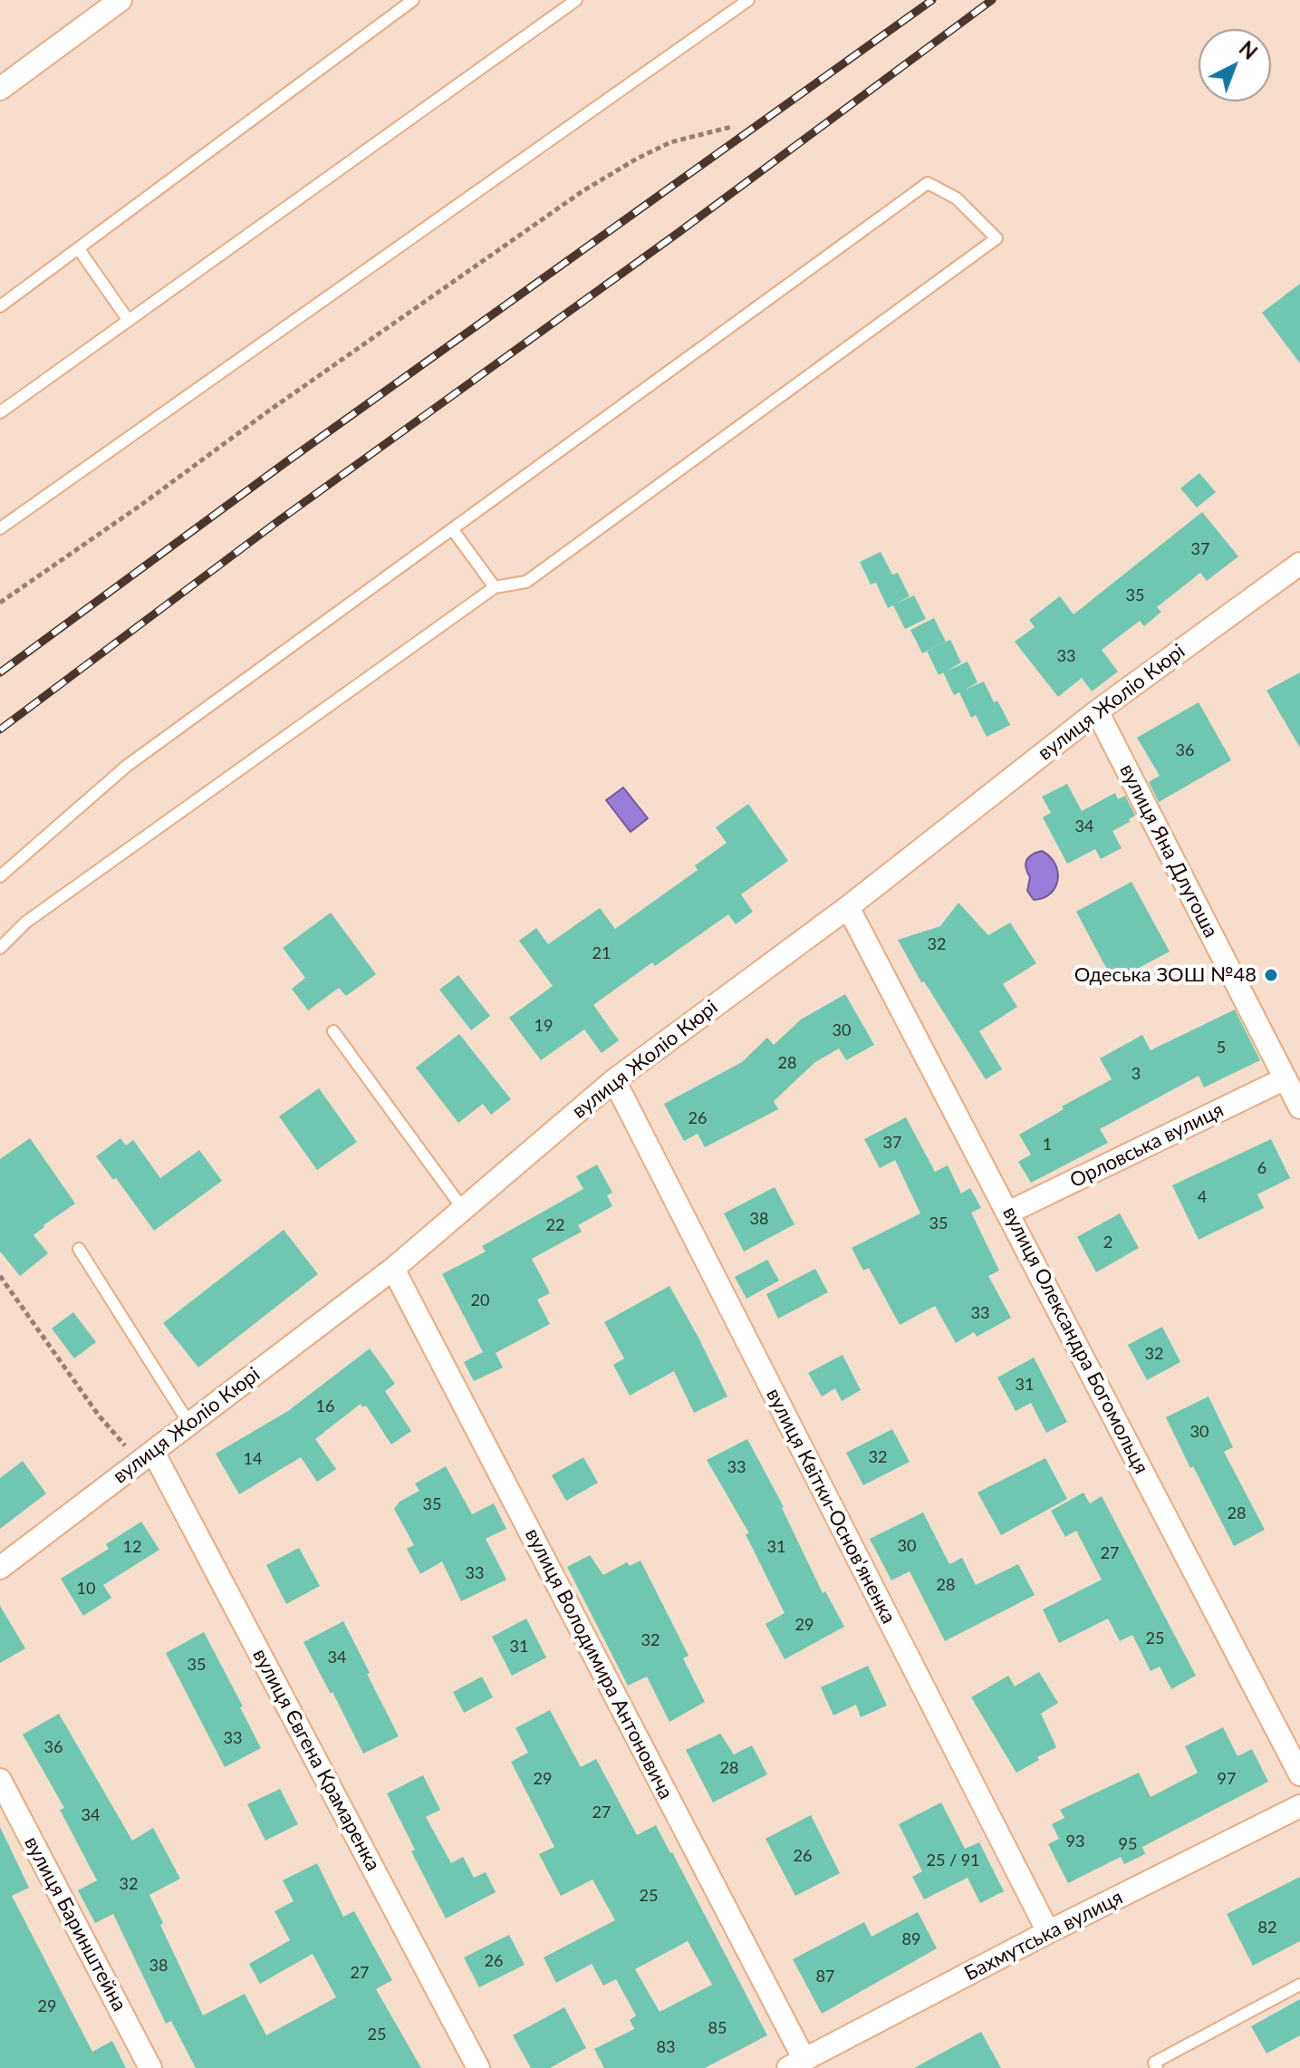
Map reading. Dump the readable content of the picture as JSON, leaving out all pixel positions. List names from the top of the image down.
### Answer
{
  "streets": {
    "street": [
      "вулиця Жоліо Кюрі",
      "вулиця Яна Длугоша",
      "Орловська вулиця",
      "вулиця Олександра Богомольця",
      "вулиця Квітки-Основ'яненка",
      "вулиця Володимира Антоновича",
      "вулиця Євгена Крамаренка",
      "вулиця Баринштейна",
      "Бахмутська вулиця"
    ]
  },
  "crossings": [
    ["вулиця Жоліо Кюрі", "вулиця Яна Длугоша"],
    ["вулиця Жоліо Кюрі", "вулиця Олександра Богомольця"],
    ["вулиця Жоліо Кюрі", "вулиця Квітки-Основ'яненка"],
    ["вулиця Жоліо Кюрі", "вулиця Володимира Антоновича"],
    ["вулиця Жоліо Кюрі", "вулиця Євгена Крамаренка"],
    ["вулиця Яна Длугоша", "Орловська вулиця"],
    ["Орловська вулиця", "вулиця Олександра Богомольця"],
    ["вулиця Квітки-Основ'яненка", "Бахмутська вулиця"],
    ["вулиця Володимира Антоновича", "Бахмутська вулиця"]
  ],
  "places": ["Одеська ЗОШ №48"],
  "house_numbers": [
    "37",
    "35",
    "33",
    "36",
    "34",
    "32",
    "21",
    "19",
    "30",
    "5",
    "28",
    "3",
    "26",
    "37",
    "1",
    "6",
    "4",
    "38",
    "35",
    "22",
    "2",
    "20",
    "33",
    "32",
    "31",
    "16",
    "30",
    "32",
    "14",
    "33",
    "35",
    "28",
    "30",
    "12",
    "31",
    "27",
    "33",
    "28",
    "10",
    "29",
    "25",
    "32",
    "31",
    "34",
    "35",
    "33",
    "36",
    "28",
    "29",
    "97",
    "27",
    "34",
    "93",
    "95",
    "26",
    "25 / 91",
    "32",
    "25",
    "82",
    "89",
    "26",
    "38",
    "27",
    "87",
    "29",
    "85",
    "25",
    "83"
  ],
  "north": "top right"
}
